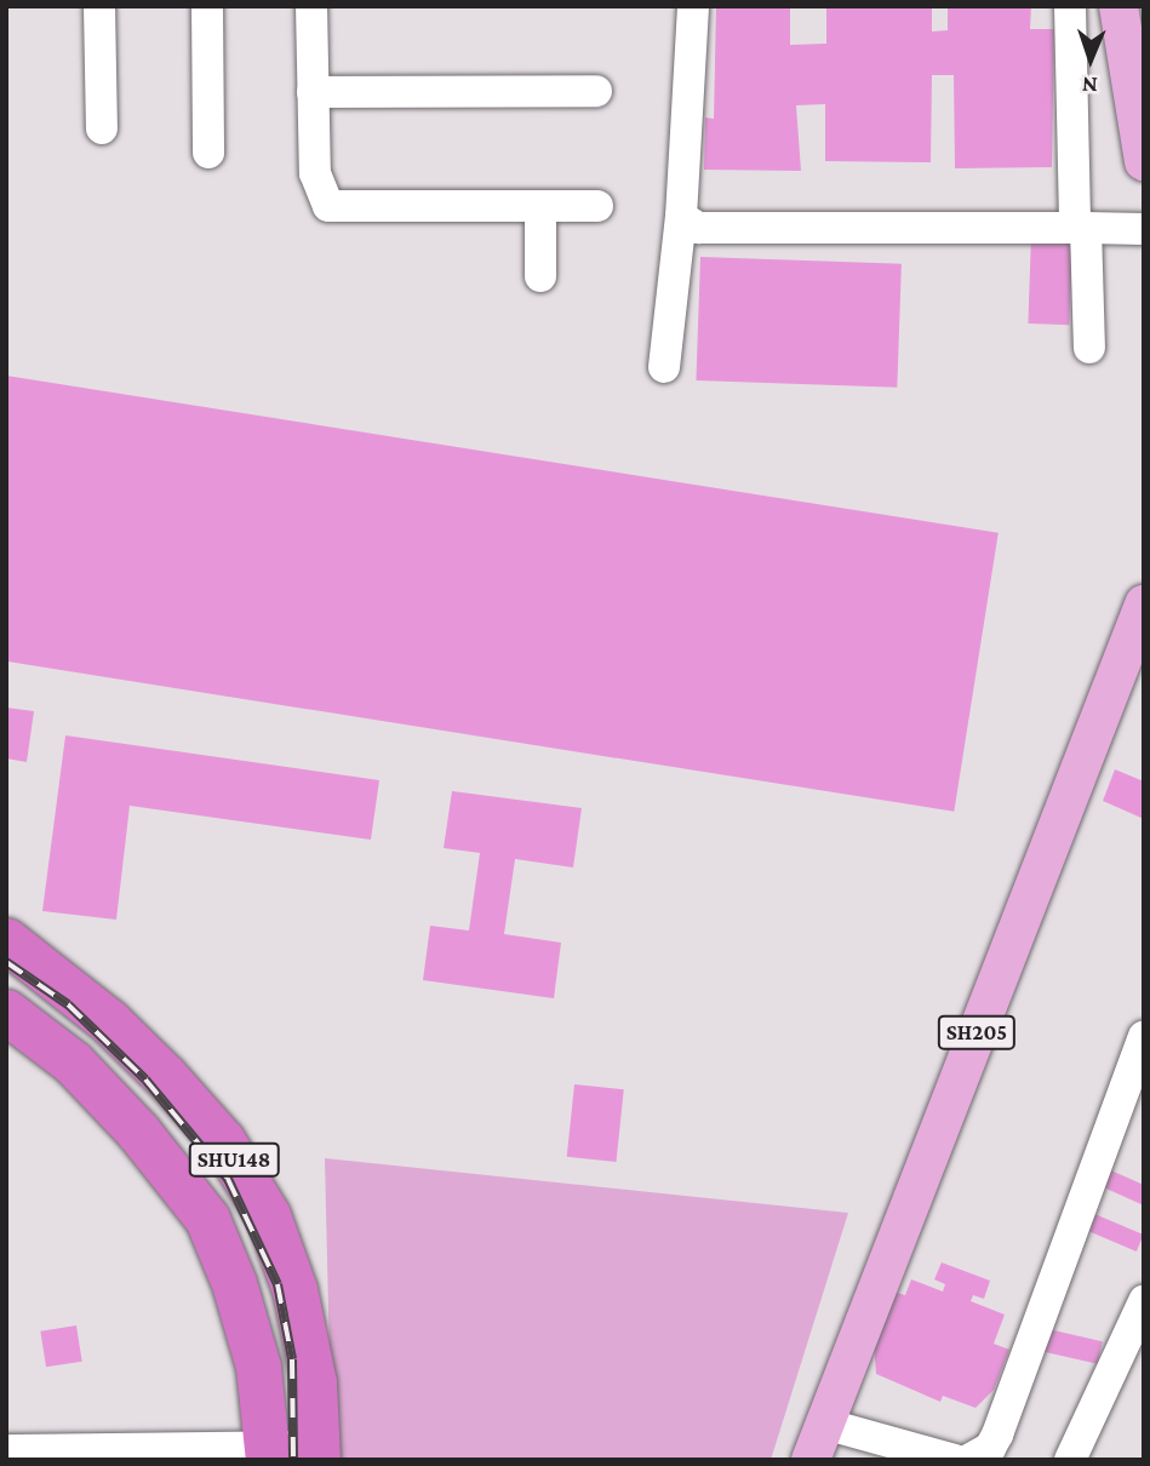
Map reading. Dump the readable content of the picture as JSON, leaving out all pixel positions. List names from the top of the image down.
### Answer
{
  "streets": {
    "highway": ["SHU148"],
    "main road": ["SH205"]
  },
  "north": "bottom"
}
